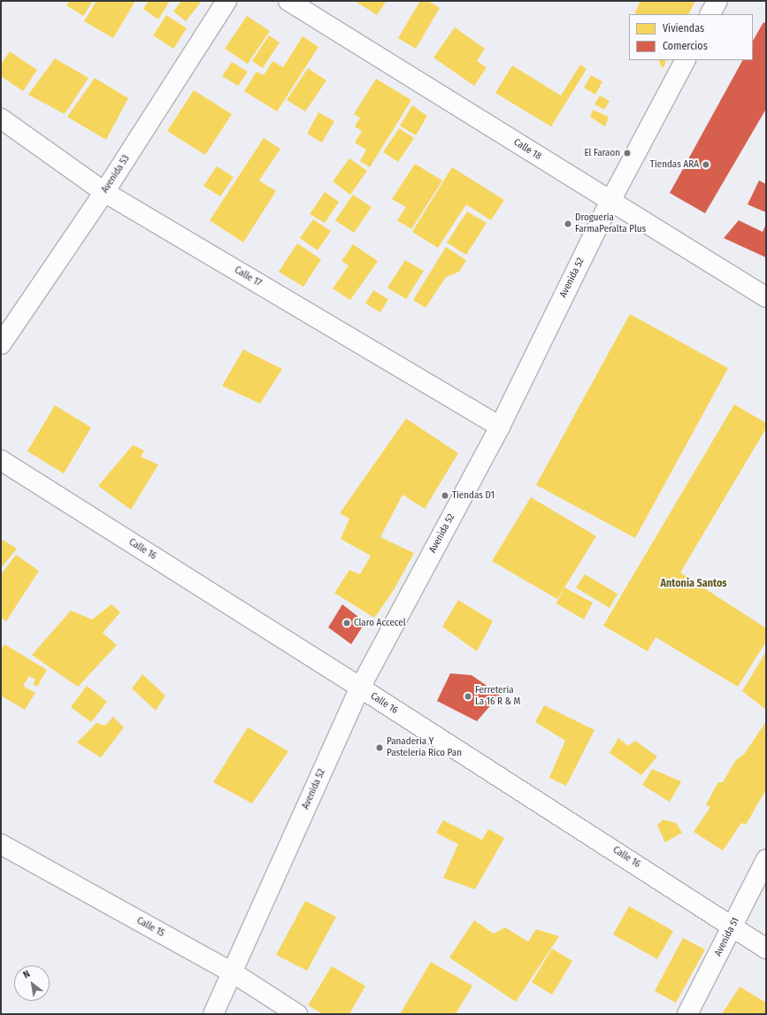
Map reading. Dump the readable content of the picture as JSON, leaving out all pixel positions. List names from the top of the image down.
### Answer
{
  "streets": {
    "street": [
      "Calle 18",
      "Avenida 53",
      "Calle 17",
      "Avenida 52",
      "Calle 16",
      "Calle 15",
      "Avenida 51"
    ]
  },
  "crossings": [
    ["Calle 18", "Avenida 52"],
    ["Avenida 53", "Calle 17"],
    ["Calle 17", "Avenida 52"],
    ["Avenida 52", "Calle 16"],
    ["Avenida 52", "Calle 15"],
    ["Calle 16", "Avenida 51"]
  ],
  "districts": ["Antonia Santos"],
  "places": [
    "El Faraon",
    "Tiendas ARA",
    "Drogueria FarmaPeralta Plus",
    "Tiendas D1",
    "Claro Accecel",
    "Ferreteria La 16 R & M",
    "Panaderia Y Pasteleria Rico Pan"
  ],
  "legend": ["Viviendas", "Comercios"],
  "north": "top left"
}
